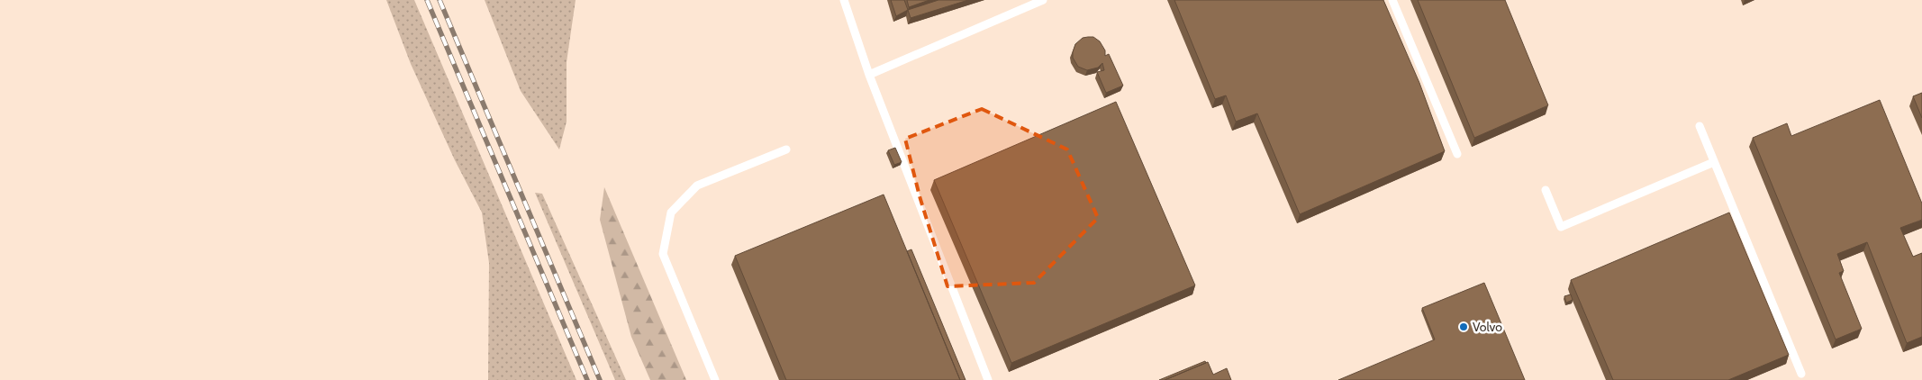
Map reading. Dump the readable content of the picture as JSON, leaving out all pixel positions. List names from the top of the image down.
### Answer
{
  "places": ["Volvo"]
}
